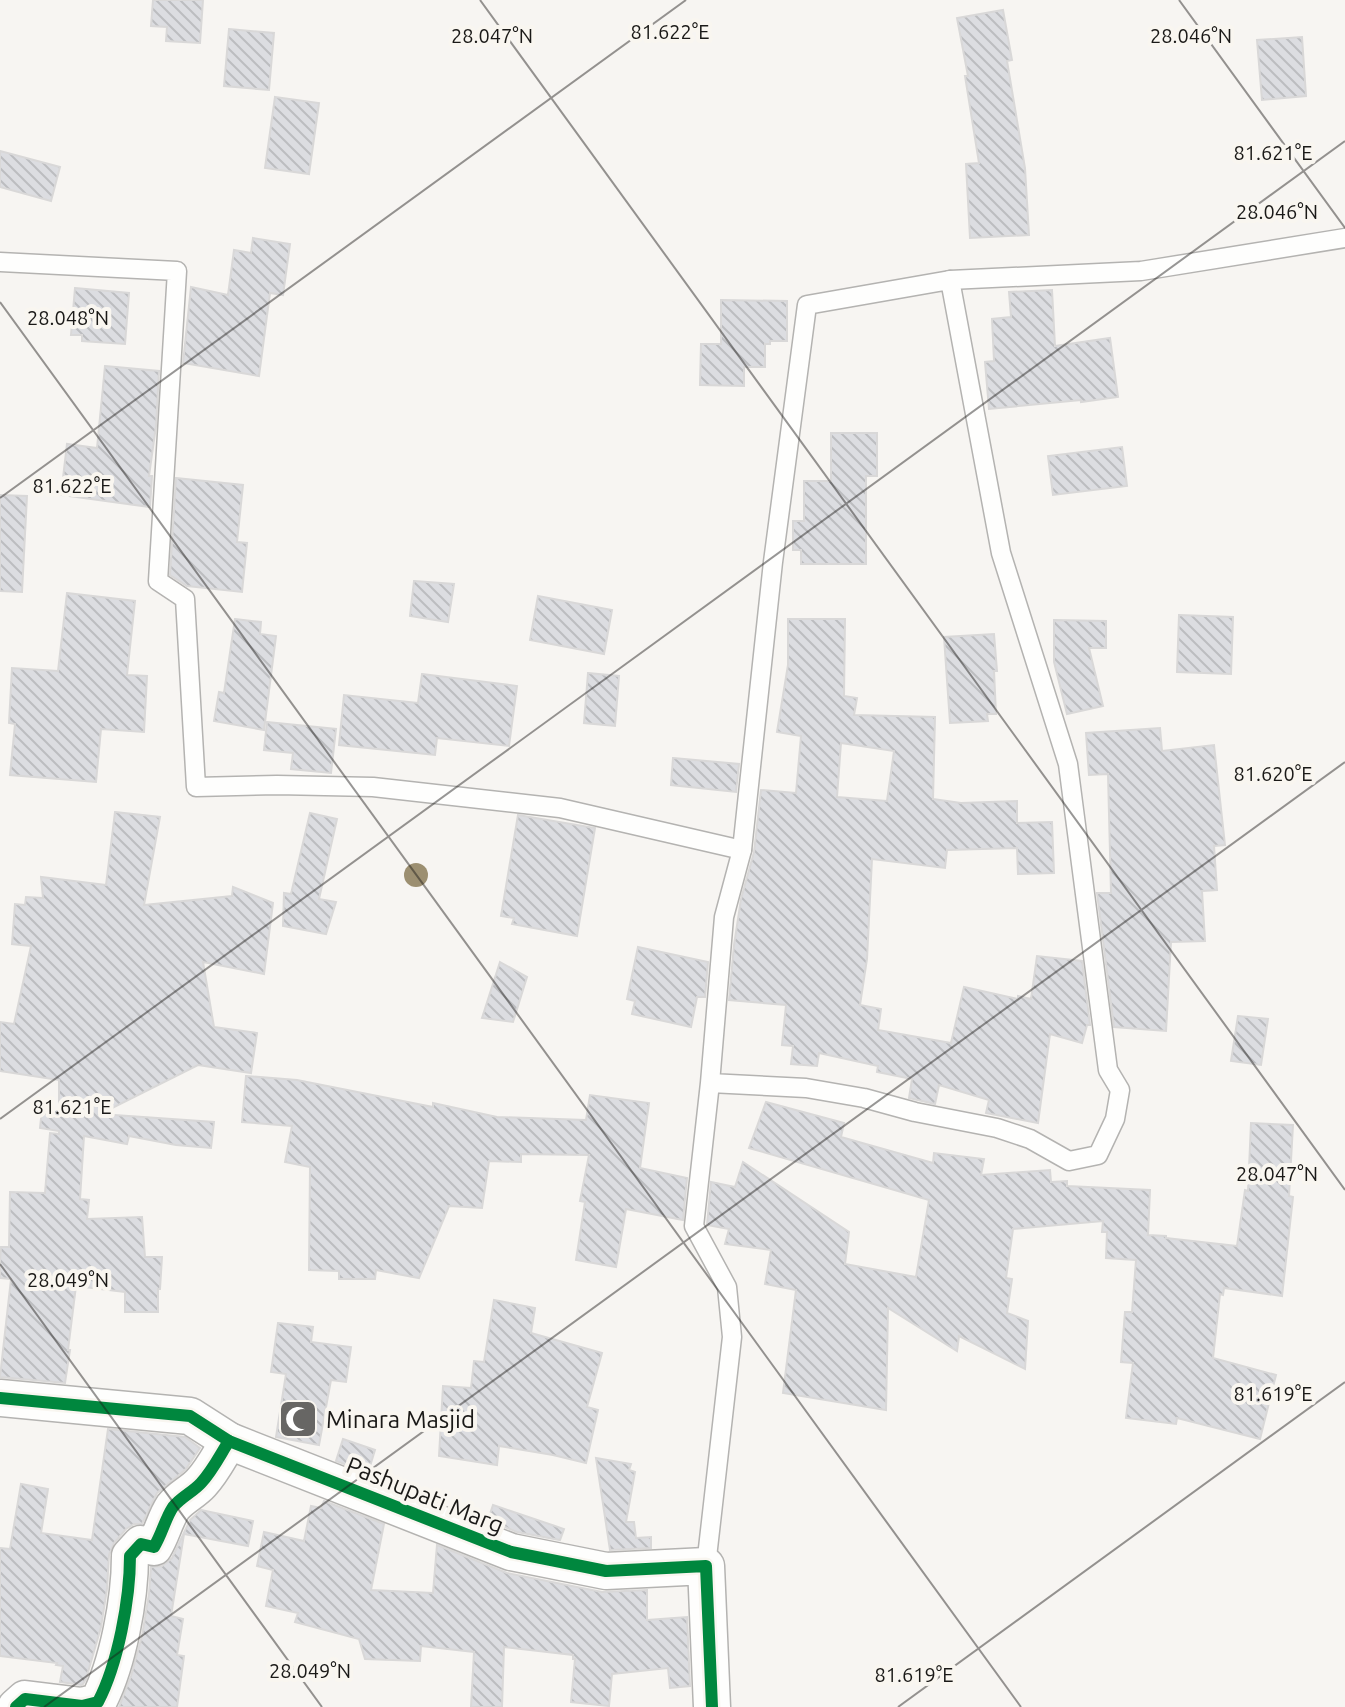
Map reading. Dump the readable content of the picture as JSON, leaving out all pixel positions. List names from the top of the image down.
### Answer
{
  "streets": {
    "street": ["Pashupati Marg"]
  },
  "places": {
    "mosque": ["Minara Masjid"]
  },
  "coordinates": [
    "81.622°E",
    "28.047°N",
    "28.046°N",
    "81.621°E",
    "28.048°N",
    "81.620°E",
    "28.049°N",
    "81.619°E"
  ]
}
